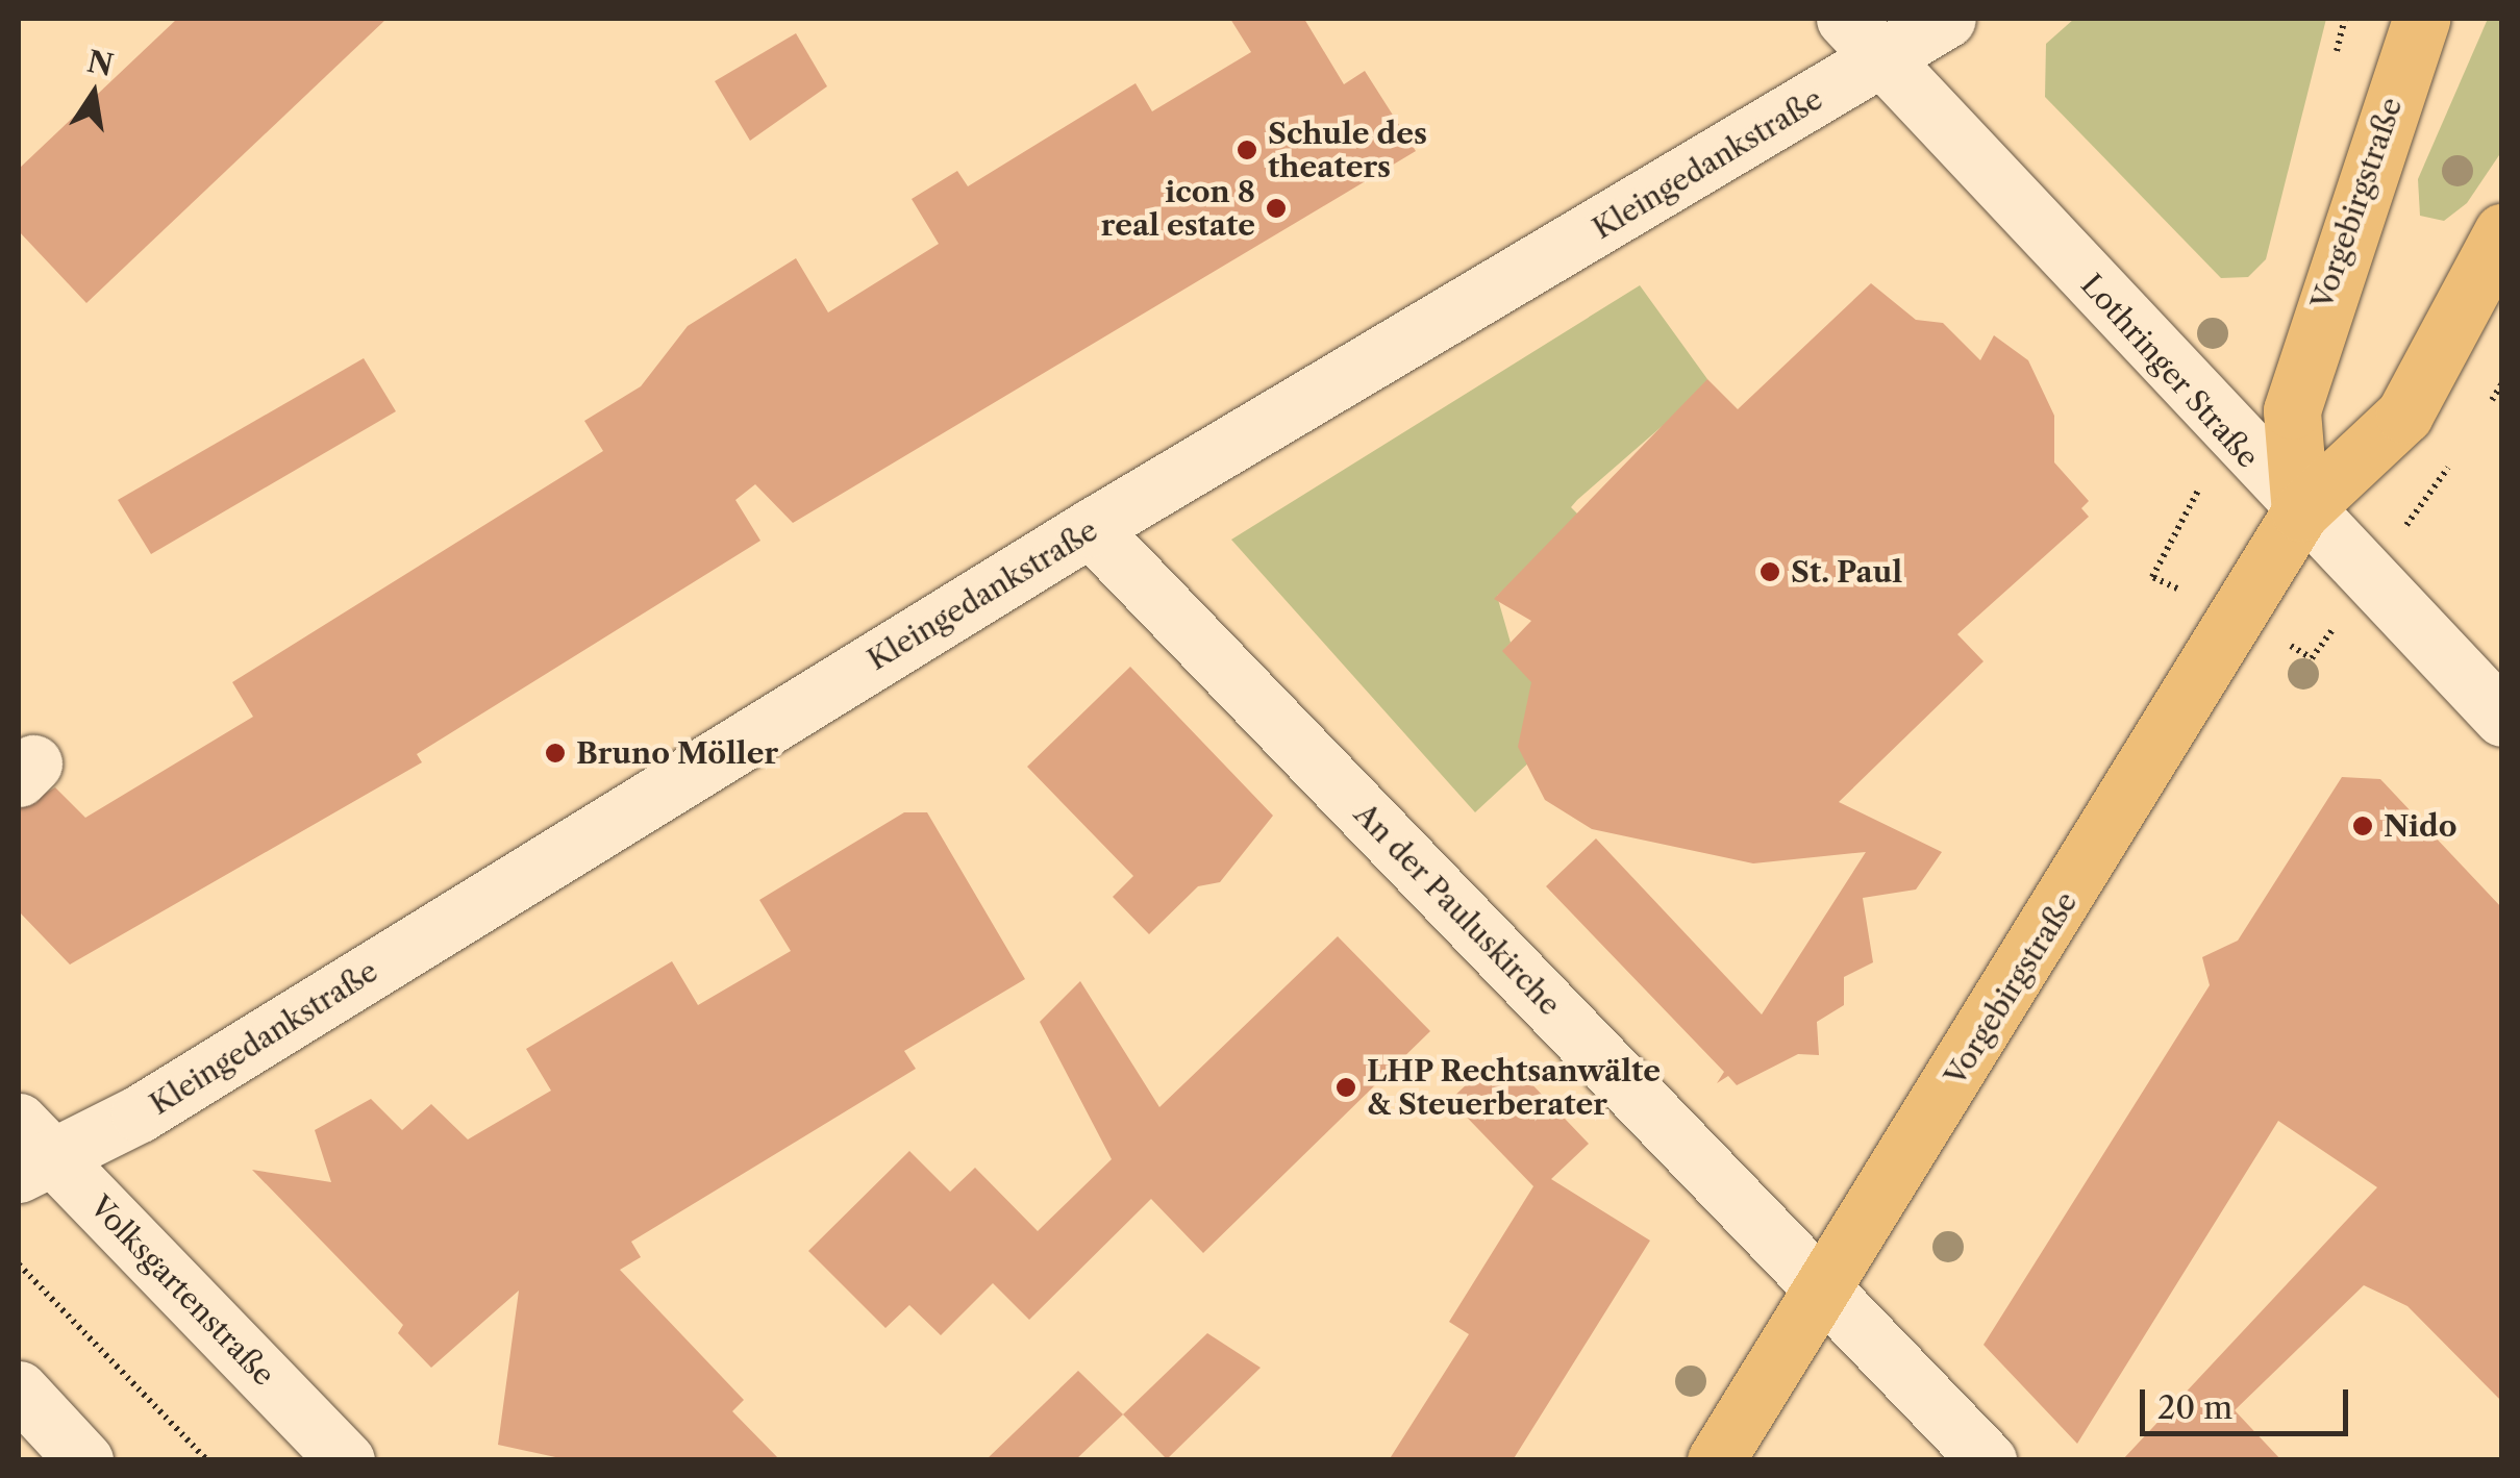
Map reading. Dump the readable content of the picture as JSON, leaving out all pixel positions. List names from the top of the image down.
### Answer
{
  "streets": {
    "main road": ["Vorgebirgstraße"],
    "street": [
      "Kleingedankstraße",
      "Lothringer Straße",
      "An der Pauluskirche",
      "Volksgartenstraße"
    ]
  },
  "crossings": [
    ["Kleingedankstraße", "Lothringer Straße"],
    ["Kleingedankstraße", "An der Pauluskirche"],
    ["Kleingedankstraße", "Volksgartenstraße"],
    ["Vorgebirgstraße", "Lothringer Straße"],
    ["Vorgebirgstraße", "An der Pauluskirche"]
  ],
  "places": [
    "Schule des theaters",
    "icon 8 real estate",
    "St. Paul",
    "Bruno Möller",
    "Nido",
    "LHP Rechtsanwälte & Steuerberater"
  ],
  "scale_bar": "20 m",
  "north": "top"
}
